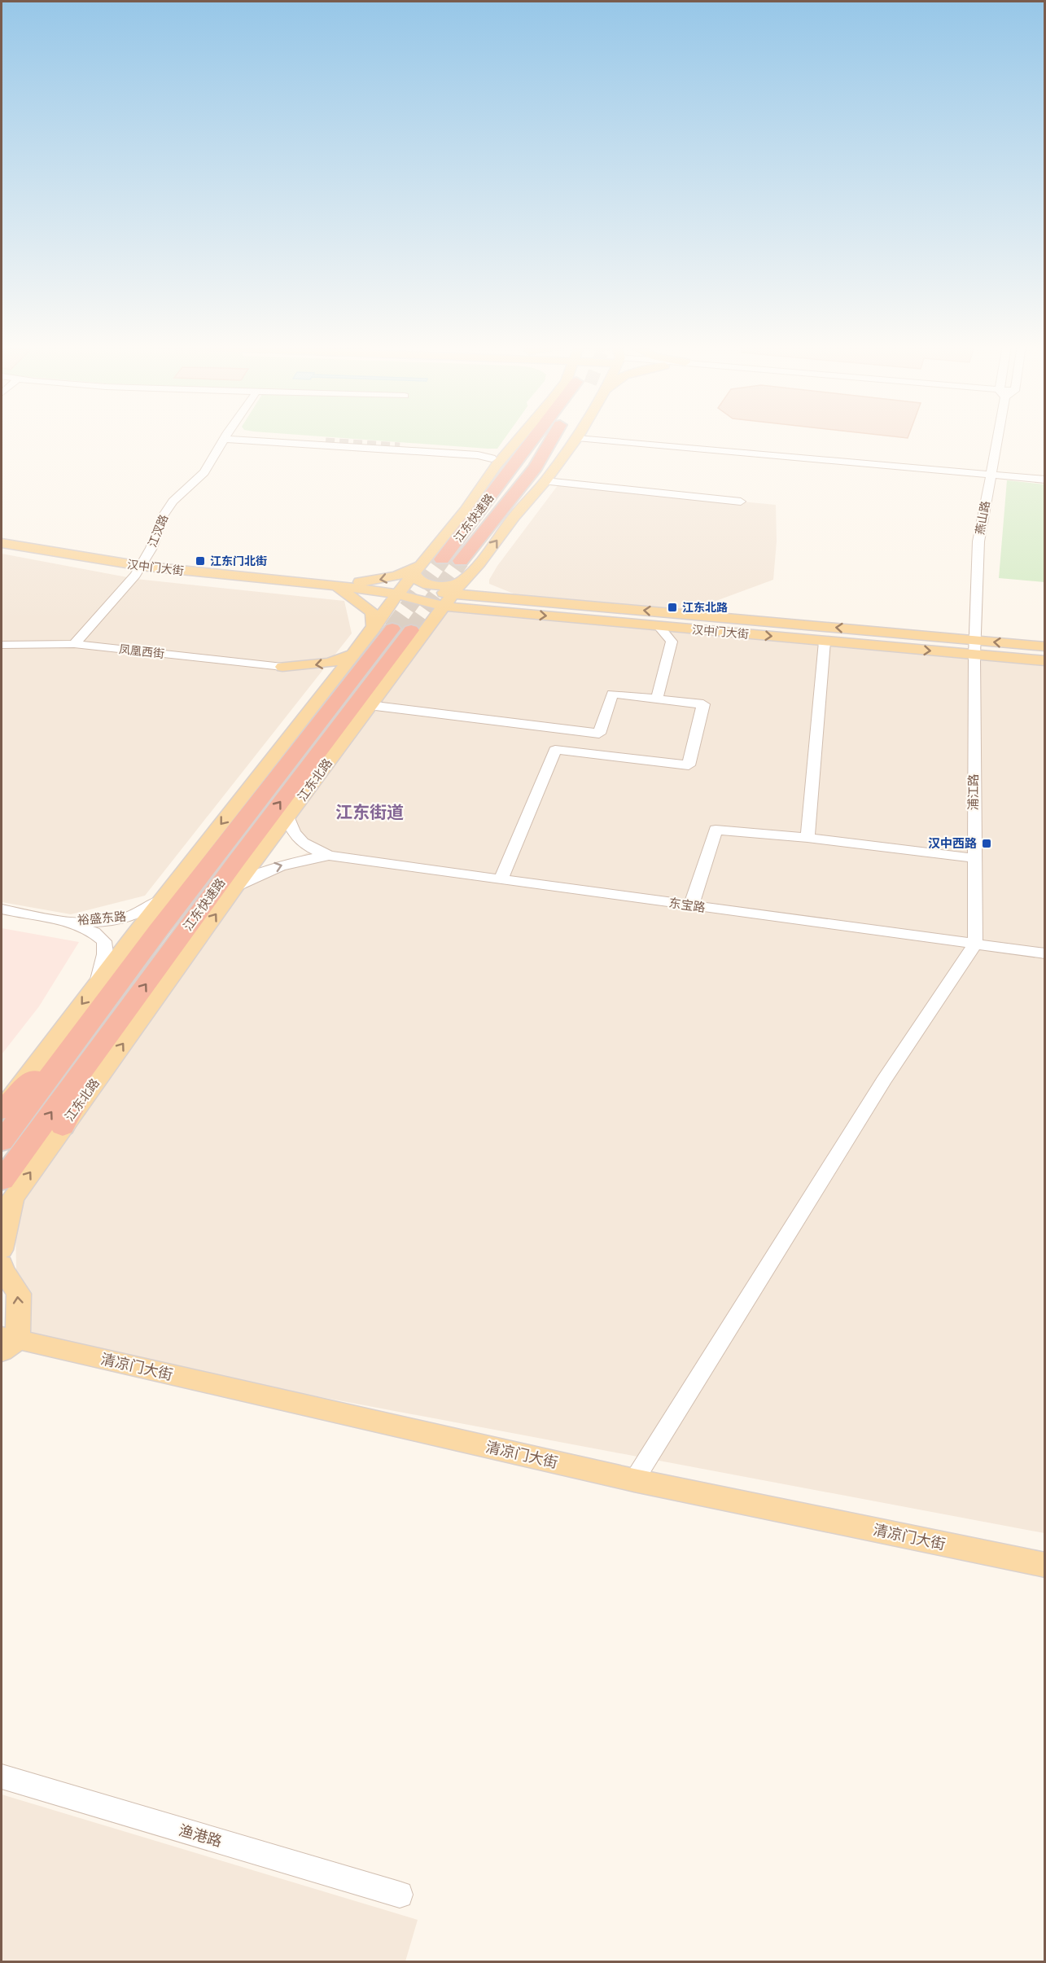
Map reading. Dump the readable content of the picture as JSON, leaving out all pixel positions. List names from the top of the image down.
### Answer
{
  "streets": {
    "highway": ["江东快速路"],
    "main road": ["汉中门大街", "江东北路", "清凉门大街"],
    "street": [
      "燕山路",
      "江汊路",
      "凤凰西街",
      "浦江路",
      "东宝路",
      "裕盛东路",
      "渔港路"
    ]
  },
  "crossings": [
    ["江东快速路", "汉中门大街"],
    ["江东快速路", "江东北路"],
    ["燕山路", "汉中门大街"],
    ["燕山路", "浦江路"],
    ["江汊路", "汉中门大街"],
    ["江汊路", "凤凰西街"],
    ["汉中门大街", "江东北路"],
    ["汉中门大街", "浦江路"],
    ["江东北路", "裕盛东路"],
    ["浦江路", "东宝路"]
  ],
  "districts": ["江东街道"],
  "places": {
    "transit": ["江东门北街", "江东北路", "汉中西路"]
  }
}
